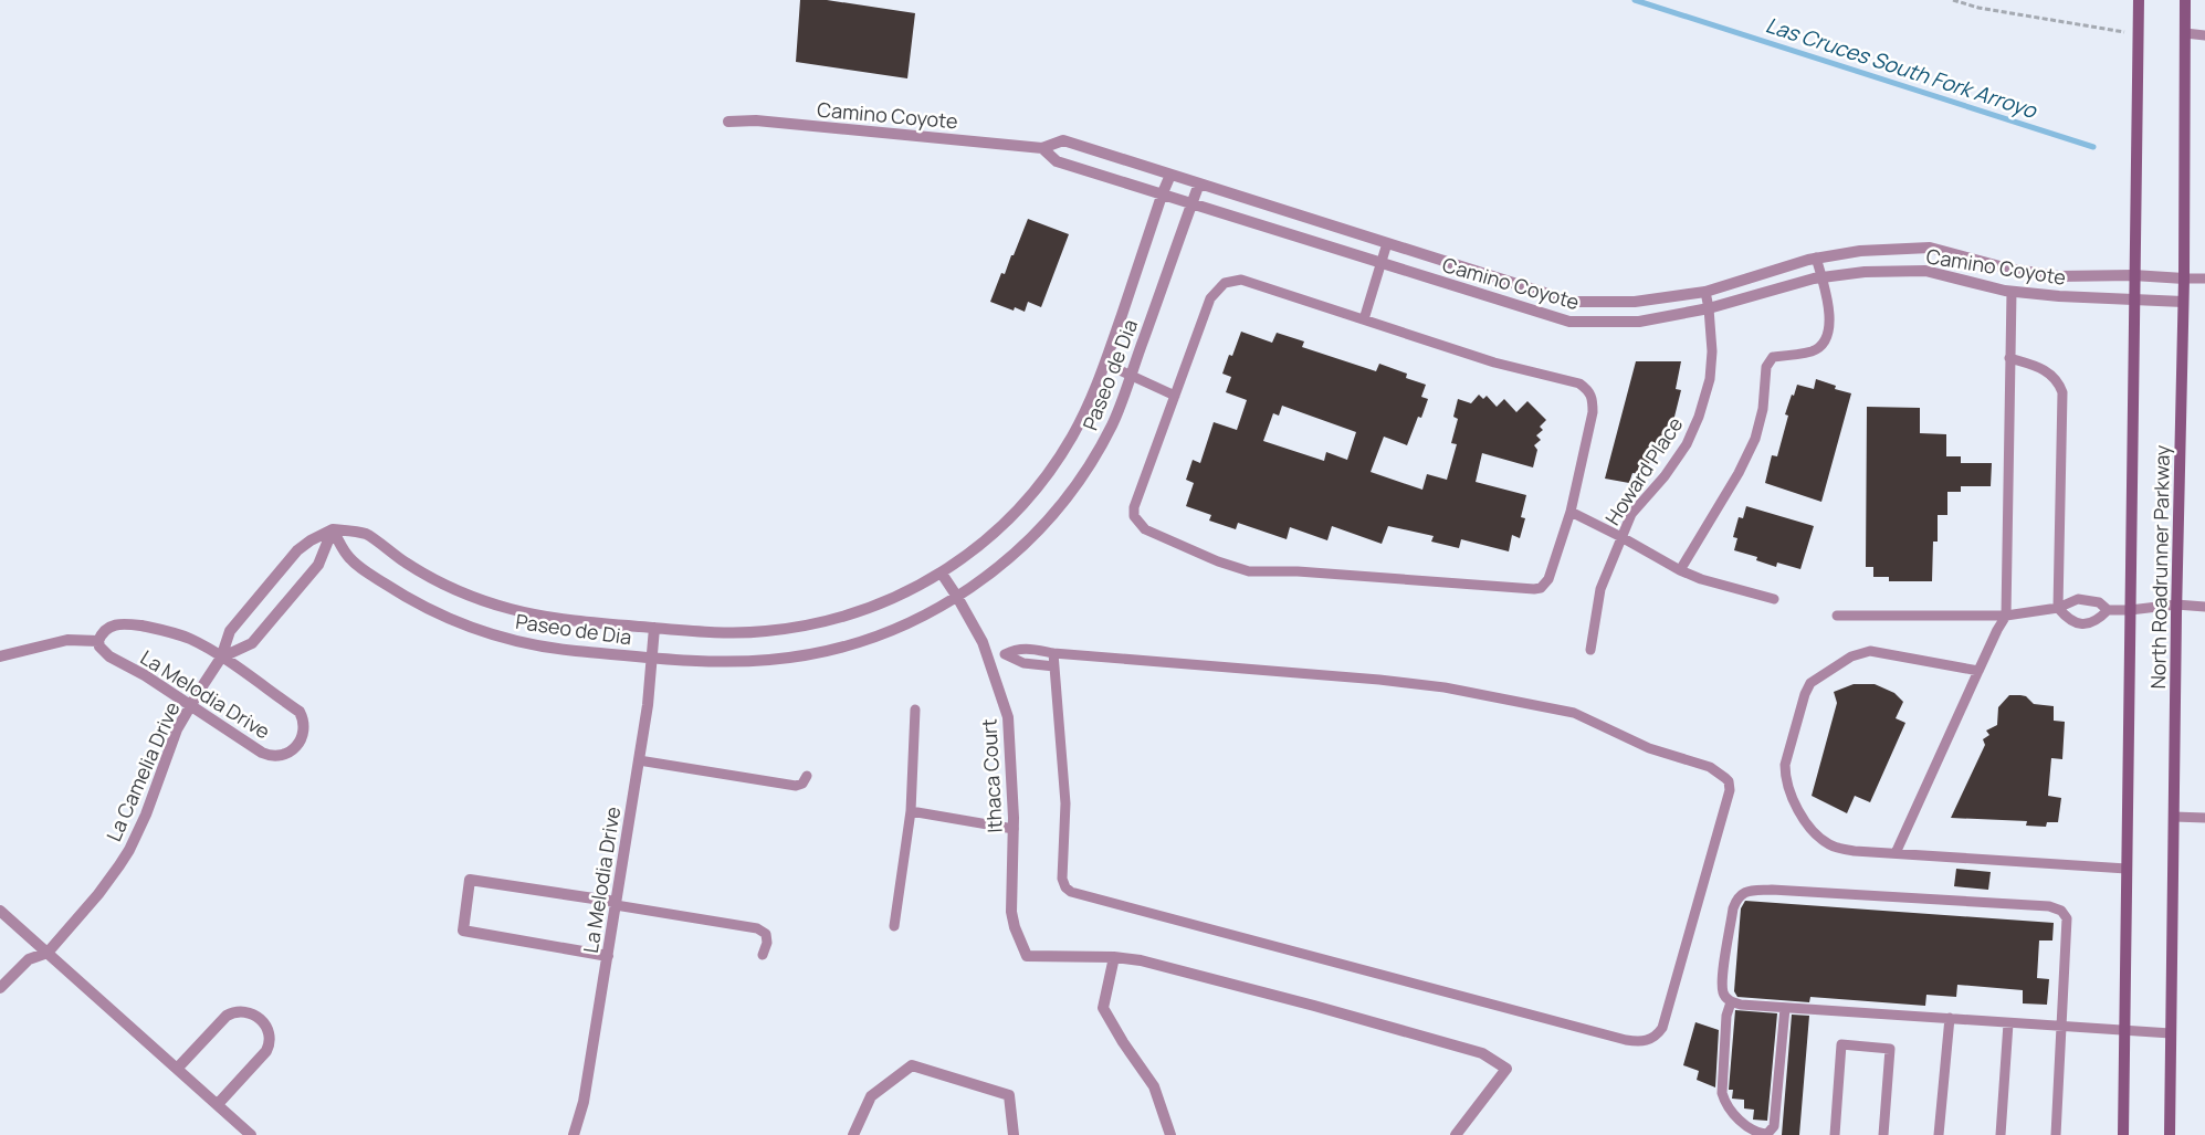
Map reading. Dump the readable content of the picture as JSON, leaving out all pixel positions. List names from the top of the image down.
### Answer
{
  "streets": {
    "main road": ["North Roadrunner Parkway"],
    "street": [
      "Camino Coyote",
      "Paseo de Dia",
      "La Melodia Drive",
      "La Camelia Drive",
      "Ithaca Court"
    ],
    "lane": ["Howard Place"]
  },
  "crossings": [
    ["Camino Coyote", "Paseo de Dia"],
    ["Camino Coyote", "Howard Place"],
    ["Camino Coyote", "North Roadrunner Parkway"],
    ["Paseo de Dia", "La Melodia Drive"],
    ["Paseo de Dia", "La Camelia Drive"],
    ["Paseo de Dia", "Ithaca Court"],
    ["La Melodia Drive", "La Camelia Drive"]
  ],
  "water": ["Las Cruces South Fork Arroyo"]
}
